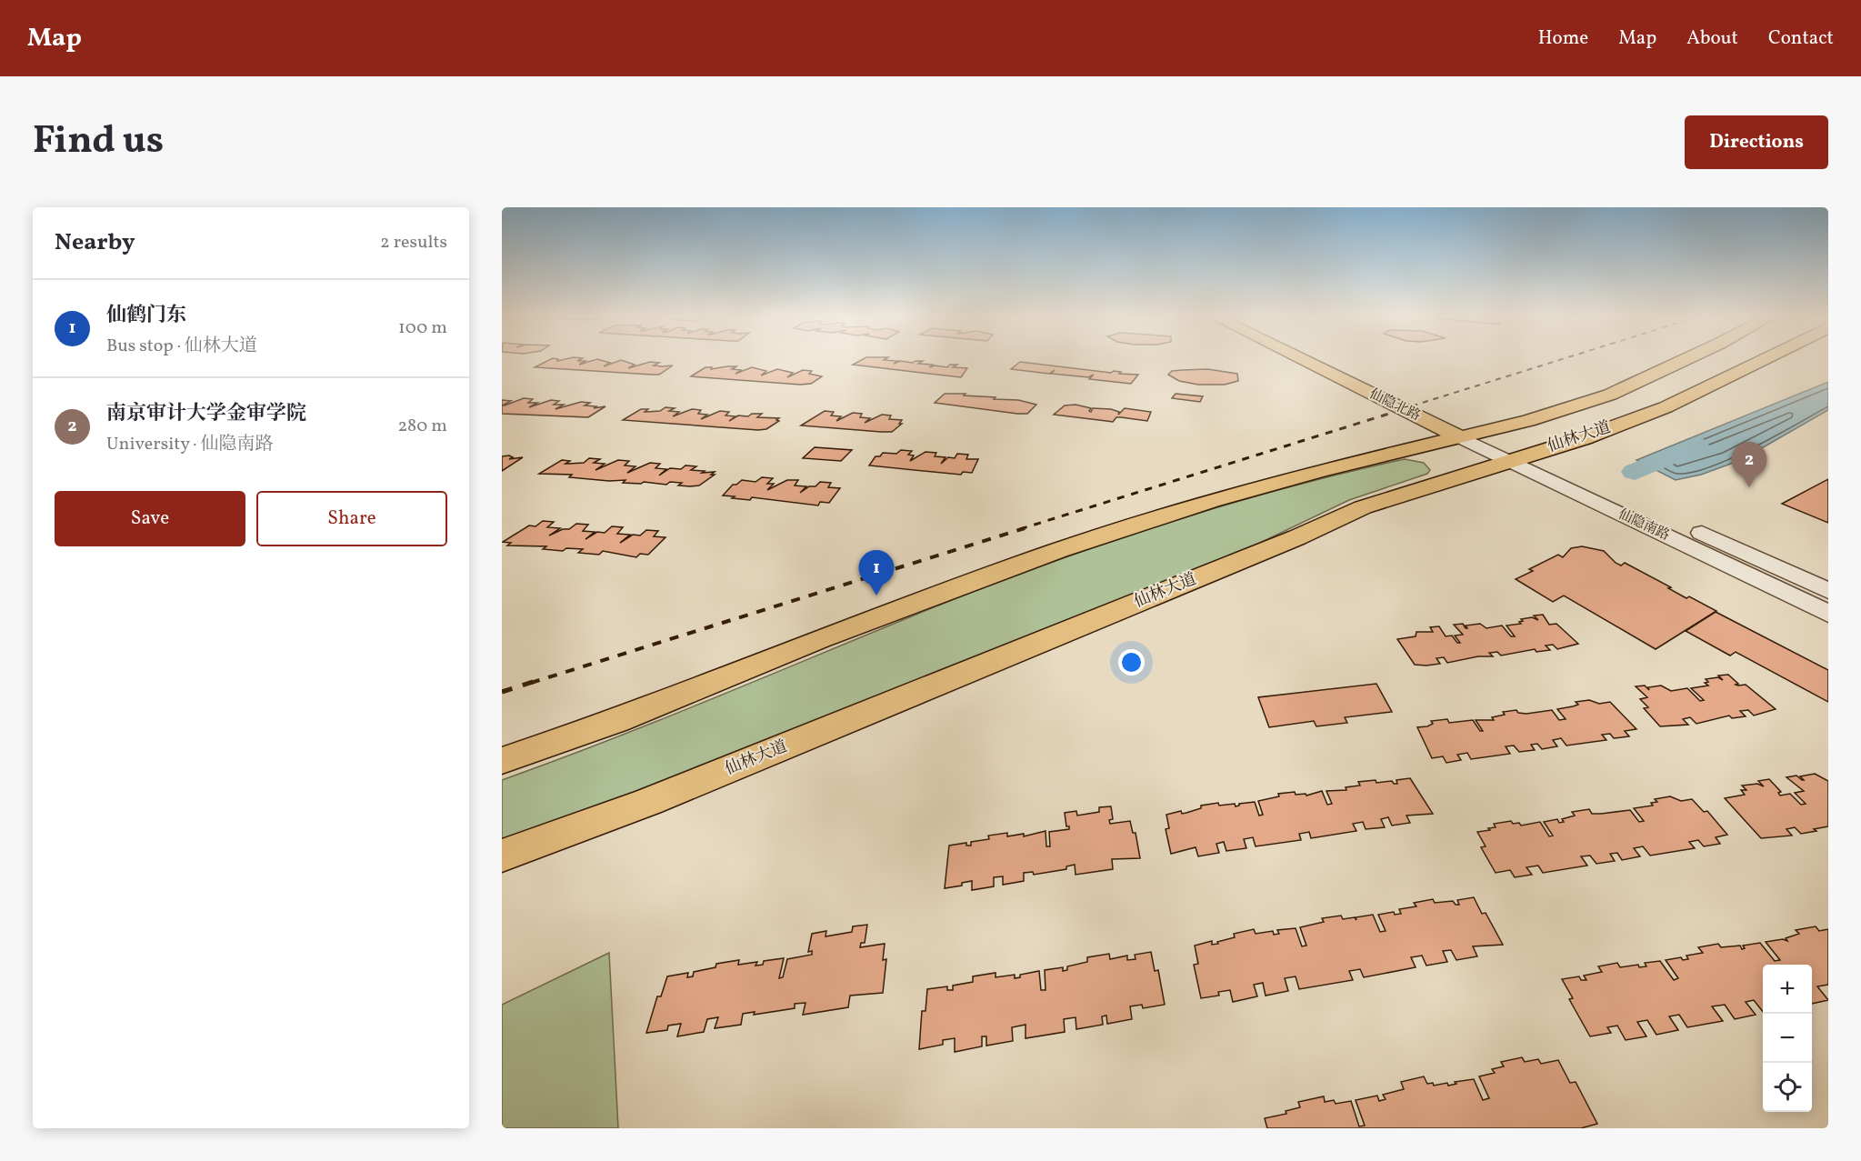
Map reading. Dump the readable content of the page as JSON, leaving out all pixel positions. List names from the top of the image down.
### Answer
{
  "streets": {
    "main road": ["仙隐北路", "仙林大道"],
    "street": ["仙隐南路"]
  },
  "crossings": [
    ["仙隐北路", "仙林大道"],
    ["仙隐北路", "仙隐南路"],
    ["仙林大道", "仙隐南路"]
  ],
  "page": {
    "header": "Map",
    "nav": [
      "Home",
      "Map",
      "About",
      "Contact"
    ],
    "title": "Find us",
    "buttons": [
      "Directions",
      ["Save", "Share"]
    ],
    "heading": ["Nearby", "2 results"],
    "list": [
      {
        "mark": "1",
        "name": "仙鹤门东",
        "note": "Bus stop · 仙林大道",
        "value": "100 m"
      },
      {
        "mark": "2",
        "name": "南京审计大学金审学院",
        "note": "University · 仙隐南路",
        "value": "280 m"
      }
    ],
    "pins": ["2", "1"],
    "map_buttons": ["+", "−"]
  }
}
